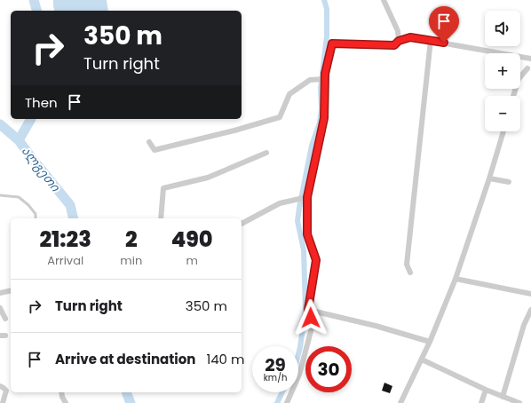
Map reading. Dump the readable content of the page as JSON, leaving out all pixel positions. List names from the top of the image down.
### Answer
{
  "water": ["ალგეთი"],
  "page": {
    "map_buttons": ["+", "−"],
    "turn": ["350 m", "Turn right"],
    "then": "Then",
    "eta": [
      "21:23",
      "Arrival",
      "2",
      "min",
      "490",
      "m"
    ],
    "list": [
      {
        "name": "Turn right",
        "value": "350 m"
      },
      {
        "name": "Arrive at destination",
        "value": "140 m"
      }
    ],
    "speed": "29 km/h",
    "limit": "30"
  }
}
